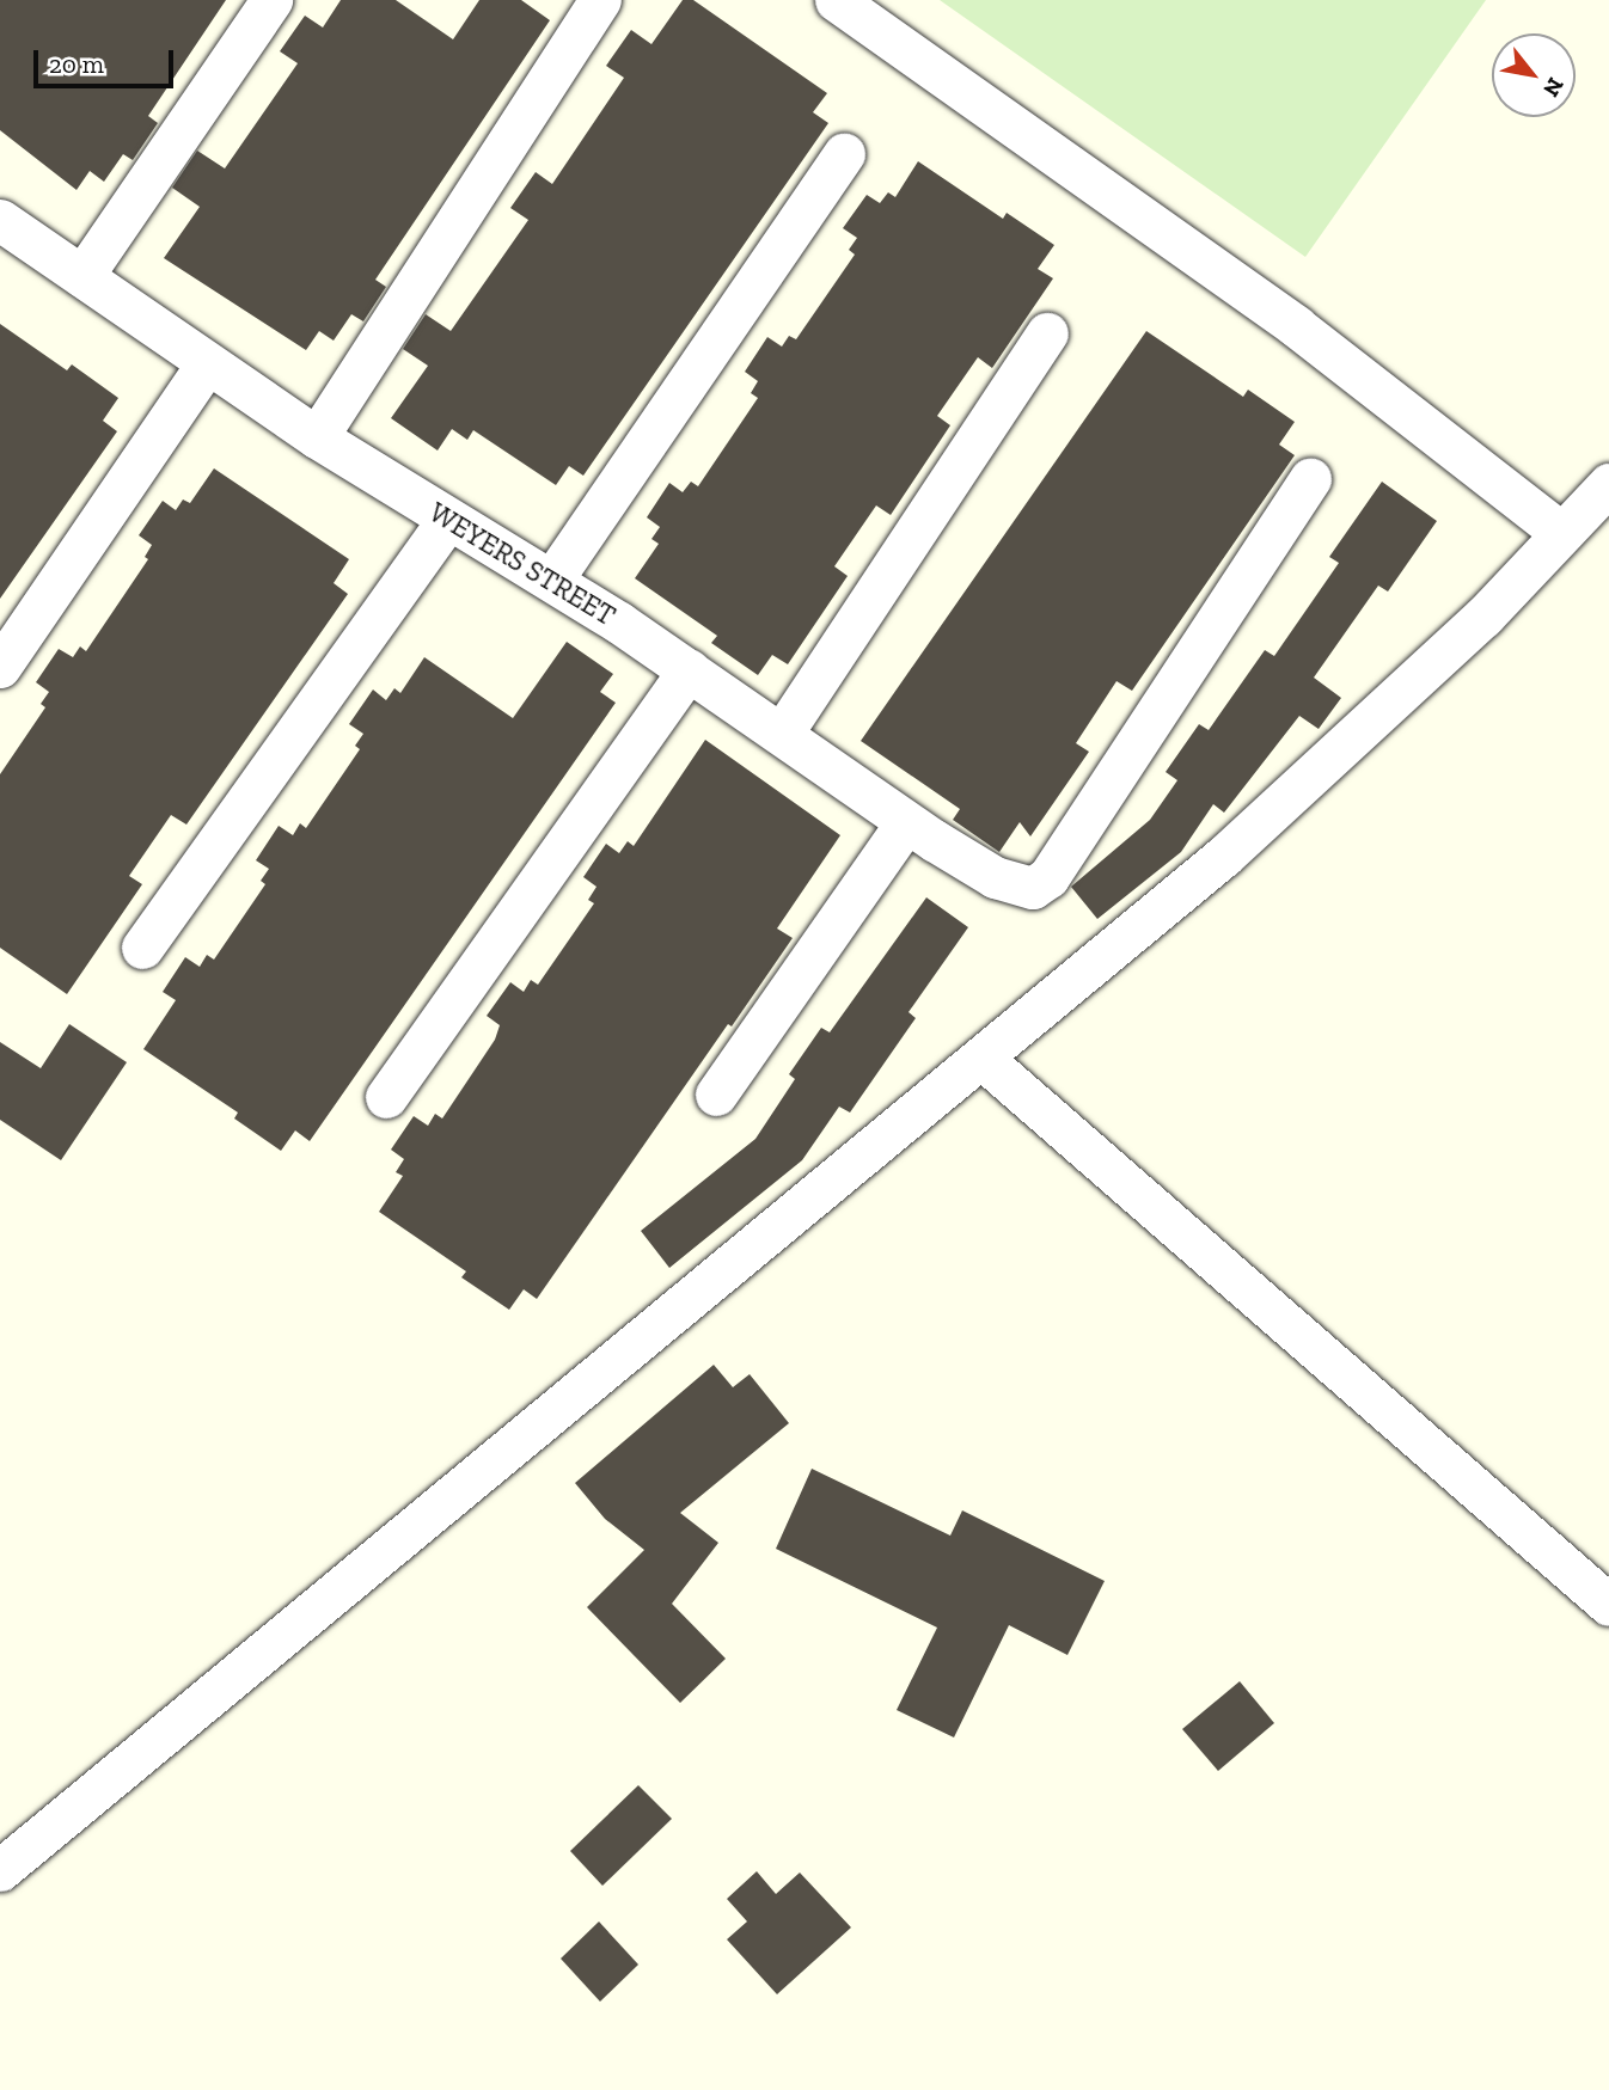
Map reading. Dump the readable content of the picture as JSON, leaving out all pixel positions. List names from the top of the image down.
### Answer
{
  "streets": {
    "street": ["WEYERS STREET"]
  },
  "scale_bar": "20 m",
  "north": "bottom right"
}
